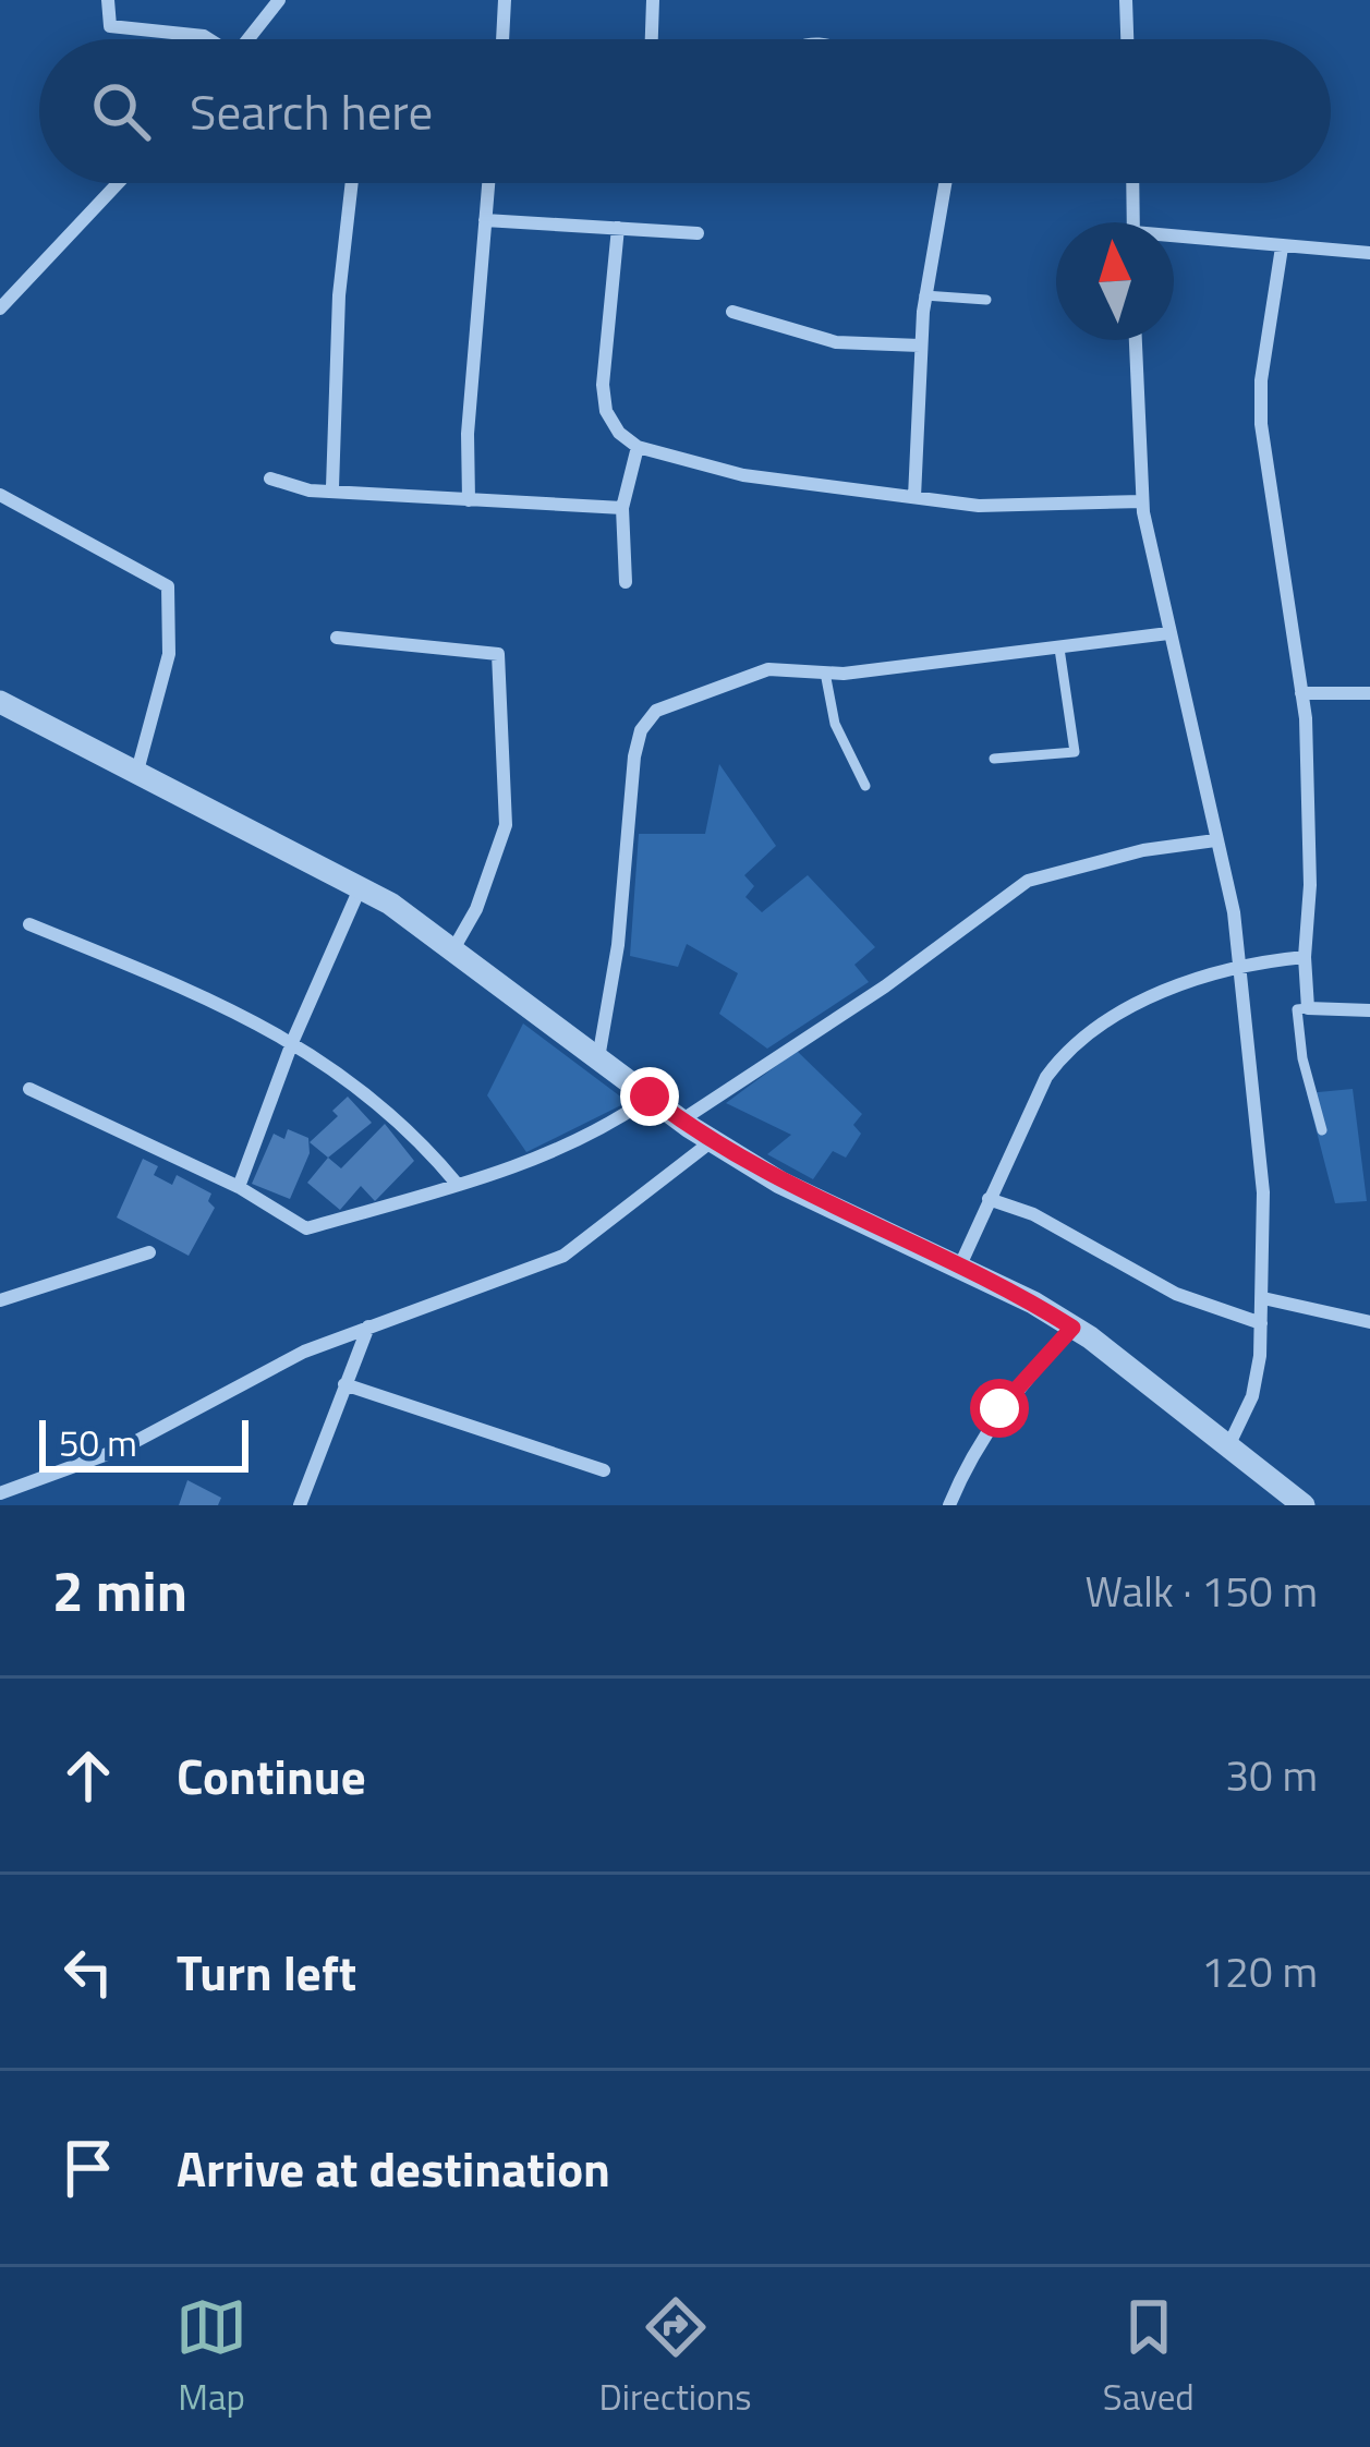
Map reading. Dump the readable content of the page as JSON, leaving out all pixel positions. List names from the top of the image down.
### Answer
{
  "scale_bar": "50 m",
  "north": "top",
  "page": {
    "search": "Search here",
    "scale": "50 m",
    "heading": ["2 min", "Walk · 150 m"],
    "list": [
      ["Continue", "30 m"],
      ["Turn left", "120 m"],
      "Arrive at destination"
    ],
    "nav": ["Map", "Directions", "Saved"]
  }
}
